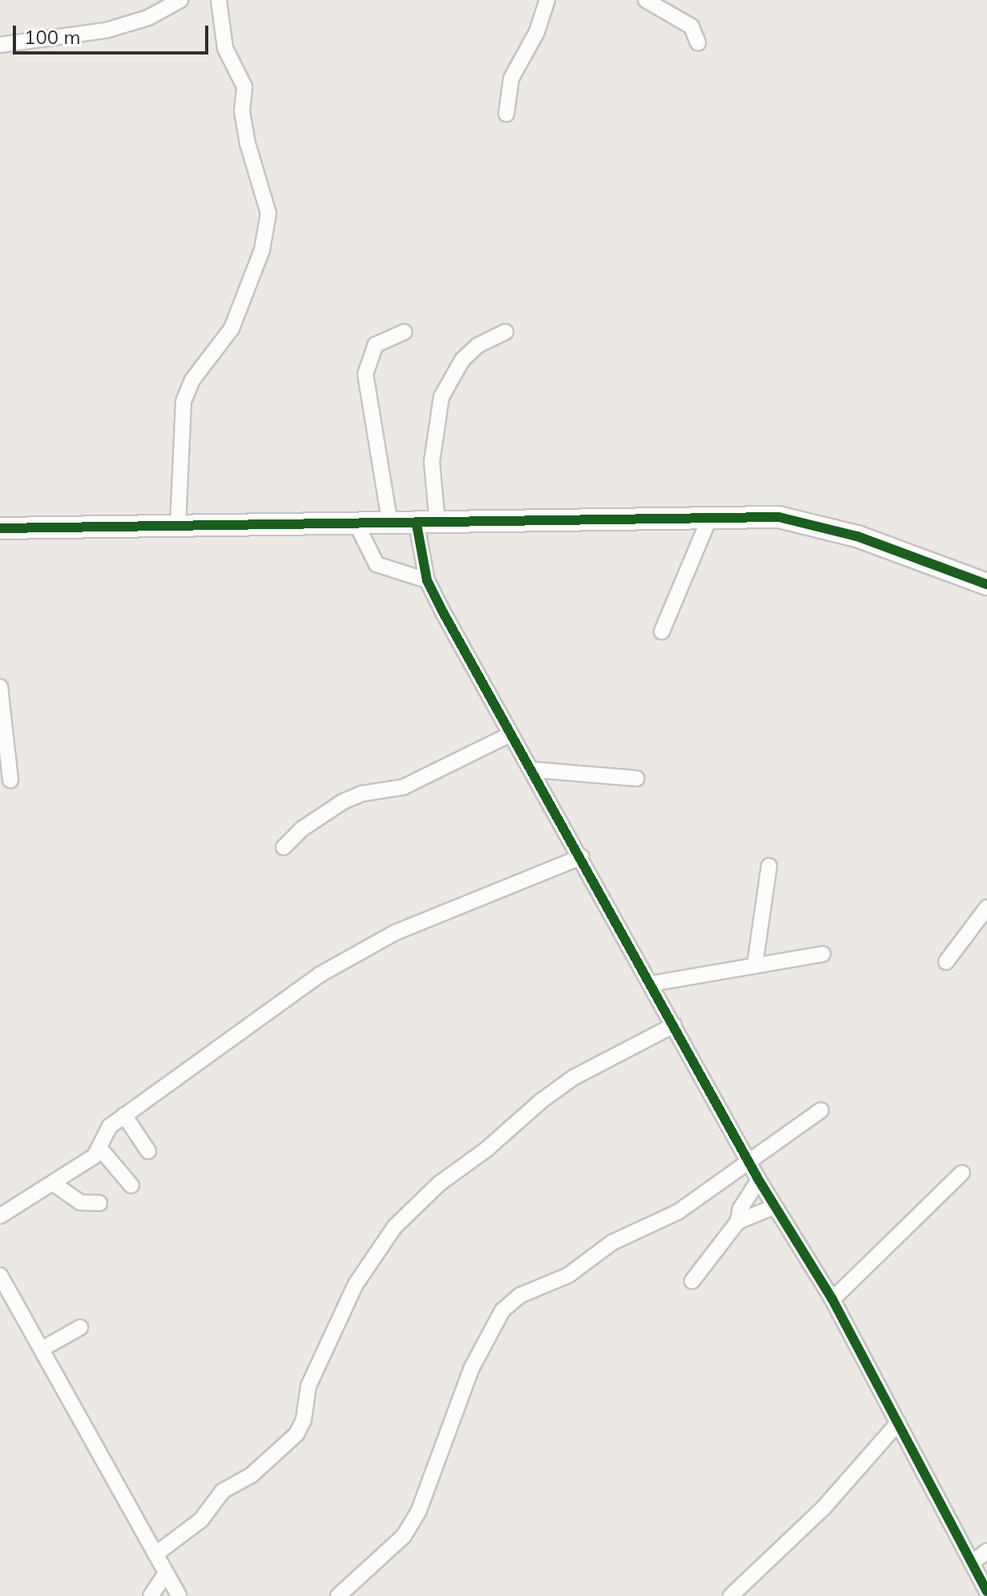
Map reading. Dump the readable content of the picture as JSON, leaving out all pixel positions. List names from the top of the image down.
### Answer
{
  "scale_bar": "100 m"
}
